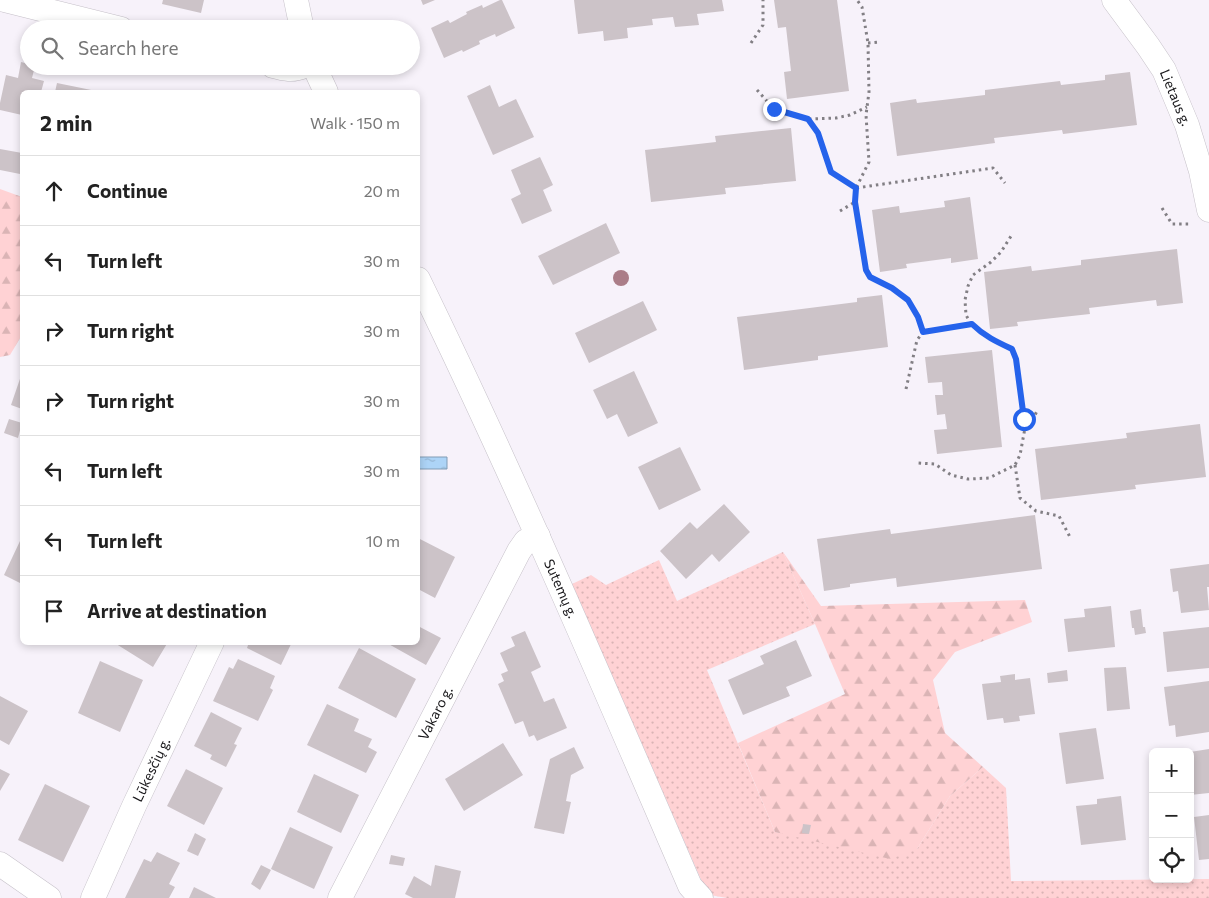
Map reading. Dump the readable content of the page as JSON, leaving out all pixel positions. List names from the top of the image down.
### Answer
{
  "streets": {
    "street": [
      "Lietaus g.",
      "Sutemų g.",
      "Vakaro g.",
      "Lūkesčių g."
    ]
  },
  "crossings": [
    ["Sutemų g.", "Vakaro g."]
  ],
  "page": {
    "search": "Search here",
    "heading": ["2 min", "Walk · 150 m"],
    "list": [
      ["Continue", "20 m"],
      ["Turn left", "30 m"],
      ["Turn right", "30 m"],
      ["Turn right", "30 m"],
      ["Turn left", "30 m"],
      ["Turn left", "10 m"],
      "Arrive at destination"
    ],
    "map_buttons": ["+", "−"]
  }
}
